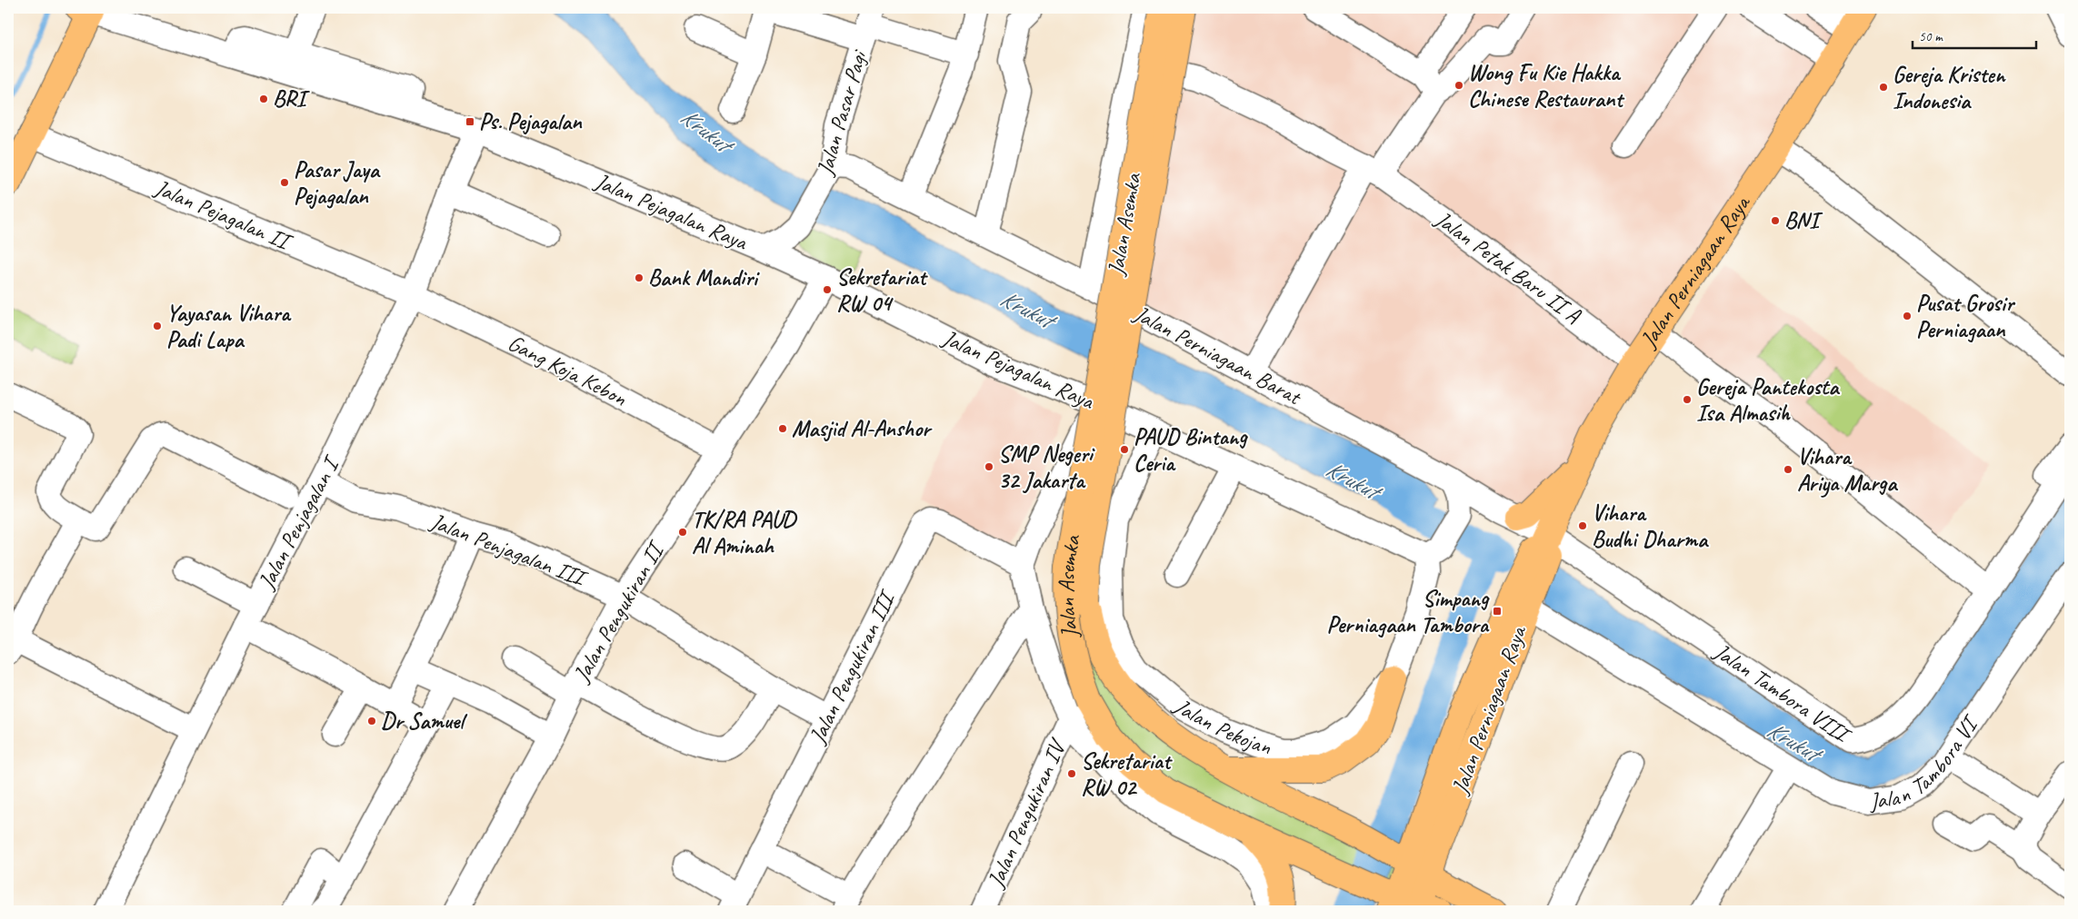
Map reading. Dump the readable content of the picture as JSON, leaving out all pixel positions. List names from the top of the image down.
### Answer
{
  "streets": {
    "main road": ["Jalan Asemka", "Jalan Perniagaan Raya"],
    "street": [
      "Jalan Pasar Pagi",
      "Jalan Pejagalan Raya",
      "Jalan Pejagalan II",
      "Jalan Petak Baru II A",
      "Jalan Perniagaan Barat",
      "Gang Koja Kebon",
      "Jalan Penjagalan I",
      "Jalan Penjagalan III",
      "Jalan Pengukiran II",
      "Jalan Pengukiran III",
      "Jalan Tambora VIII",
      "Jalan Pekojan",
      "Jalan Tambora VI",
      "Jalan Pengukiran IV"
    ]
  },
  "crossings": [
    ["Jalan Pasar Pagi", "Jalan Pejagalan Raya"],
    ["Jalan Pasar Pagi", "Jalan Perniagaan Barat"],
    ["Jalan Pejagalan Raya", "Jalan Penjagalan I"],
    ["Jalan Pejagalan Raya", "Jalan Pengukiran II"],
    ["Jalan Pejagalan Raya", "Jalan Pekojan"],
    ["Jalan Pejagalan II", "Gang Koja Kebon"],
    ["Jalan Pejagalan II", "Jalan Penjagalan I"],
    ["Jalan Asemka", "Jalan Perniagaan Raya"],
    ["Jalan Petak Baru II A", "Jalan Perniagaan Raya"],
    ["Jalan Perniagaan Raya", "Jalan Perniagaan Barat"],
    ["Jalan Perniagaan Raya", "Jalan Tambora VIII"],
    ["Jalan Perniagaan Raya", "Jalan Tambora VI"],
    ["Jalan Perniagaan Barat", "Jalan Tambora VIII"],
    ["Gang Koja Kebon", "Jalan Penjagalan I"],
    ["Gang Koja Kebon", "Jalan Pengukiran II"],
    ["Jalan Penjagalan I", "Jalan Penjagalan III"],
    ["Jalan Penjagalan III", "Jalan Pengukiran II"],
    ["Jalan Penjagalan III", "Jalan Pengukiran III"]
  ],
  "water": ["Krukut"],
  "places": {
    "other": [
      "Wong Fu Kie Hakka Chinese Restaurant",
      "Gereja Kristen Indonesia",
      "BRI",
      "Pasar Jaya Pejagalan",
      "BNI",
      "Bank Mandiri",
      "Sekretariat RW 04",
      "Pusat Grosir Perniagaan",
      "Yayasan Vihara Padi Lapa",
      "Gereja Pantekosta Isa Almasih",
      "Masjid Al-Anshor",
      "PAUD Bintang Ceria",
      "SMP Negeri 32 Jakarta",
      "Vihara Ariya Marga",
      "Vihara Budhi Dharma",
      "TK/RA PAUD Al Aminah",
      "Dr Samuel",
      "Sekretariat RW 02"
    ],
    "transit": ["Ps. Pejagalan", "Simpang Perniagaan Tambora"]
  },
  "scale_bar": "50 m"
}
